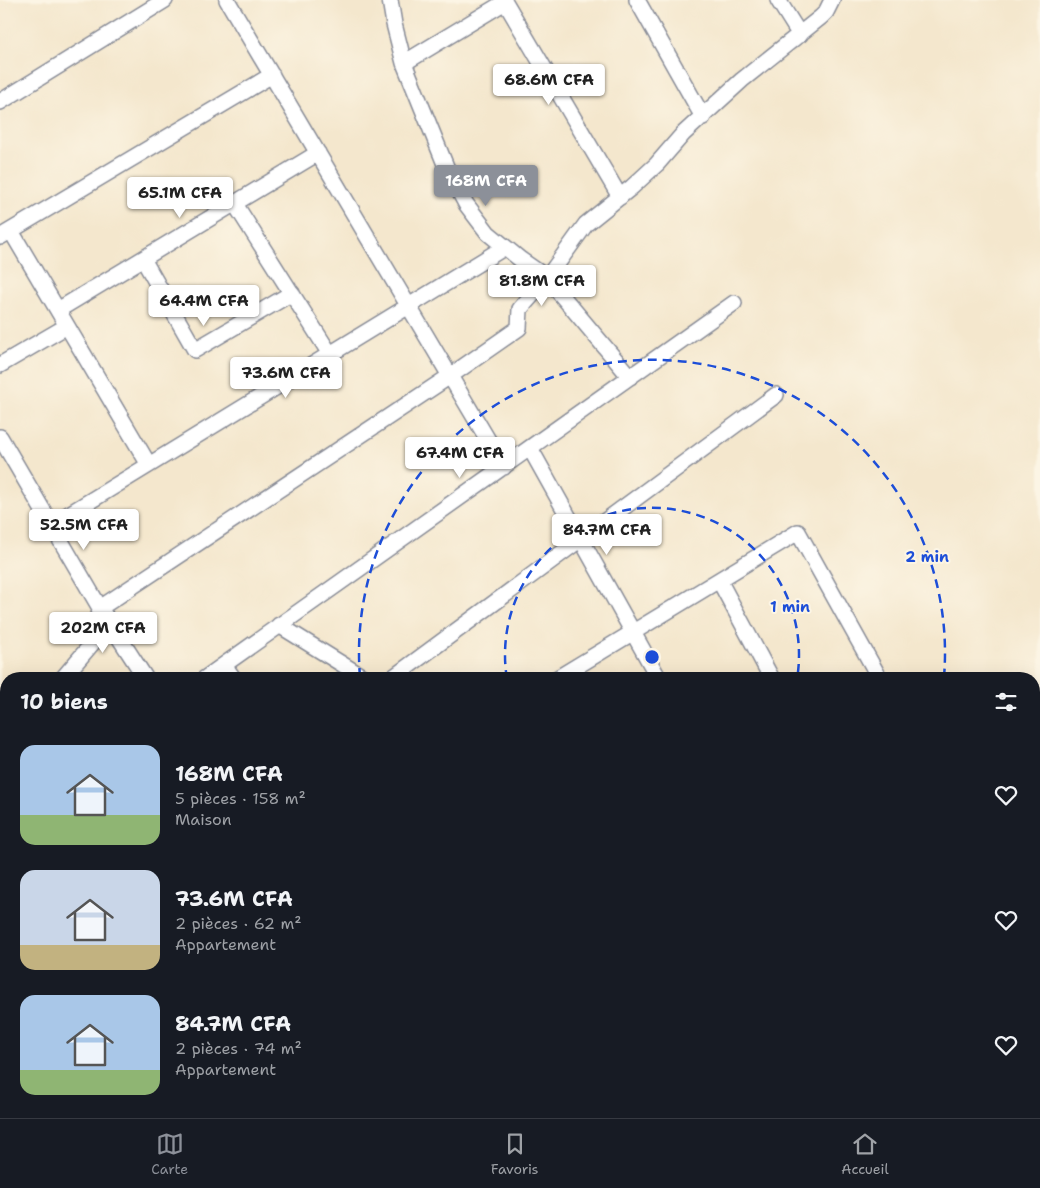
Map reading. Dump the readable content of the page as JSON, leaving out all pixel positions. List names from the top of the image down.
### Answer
{
  "page": {
    "price": [
      "68.6M CFA",
      "168M CFA",
      "65.1M CFA",
      "81.8M CFA",
      "64.4M CFA",
      "73.6M CFA",
      "67.4M CFA",
      "52.5M CFA",
      "84.7M CFA",
      "202M CFA"
    ],
    "heading": "10 biens",
    "list": [
      {
        "name": "168M CFA",
        "note": "5 pièces · 158 m² · Maison"
      },
      {
        "name": "73.6M CFA",
        "note": "2 pièces · 62 m² · Appartement"
      },
      {
        "name": "84.7M CFA",
        "note": "2 pièces · 74 m² · Appartement"
      }
    ],
    "tabs": ["Carte", "Favoris", "Accueil"]
  },
  "rings": ["2 min", "1 min"]
}
